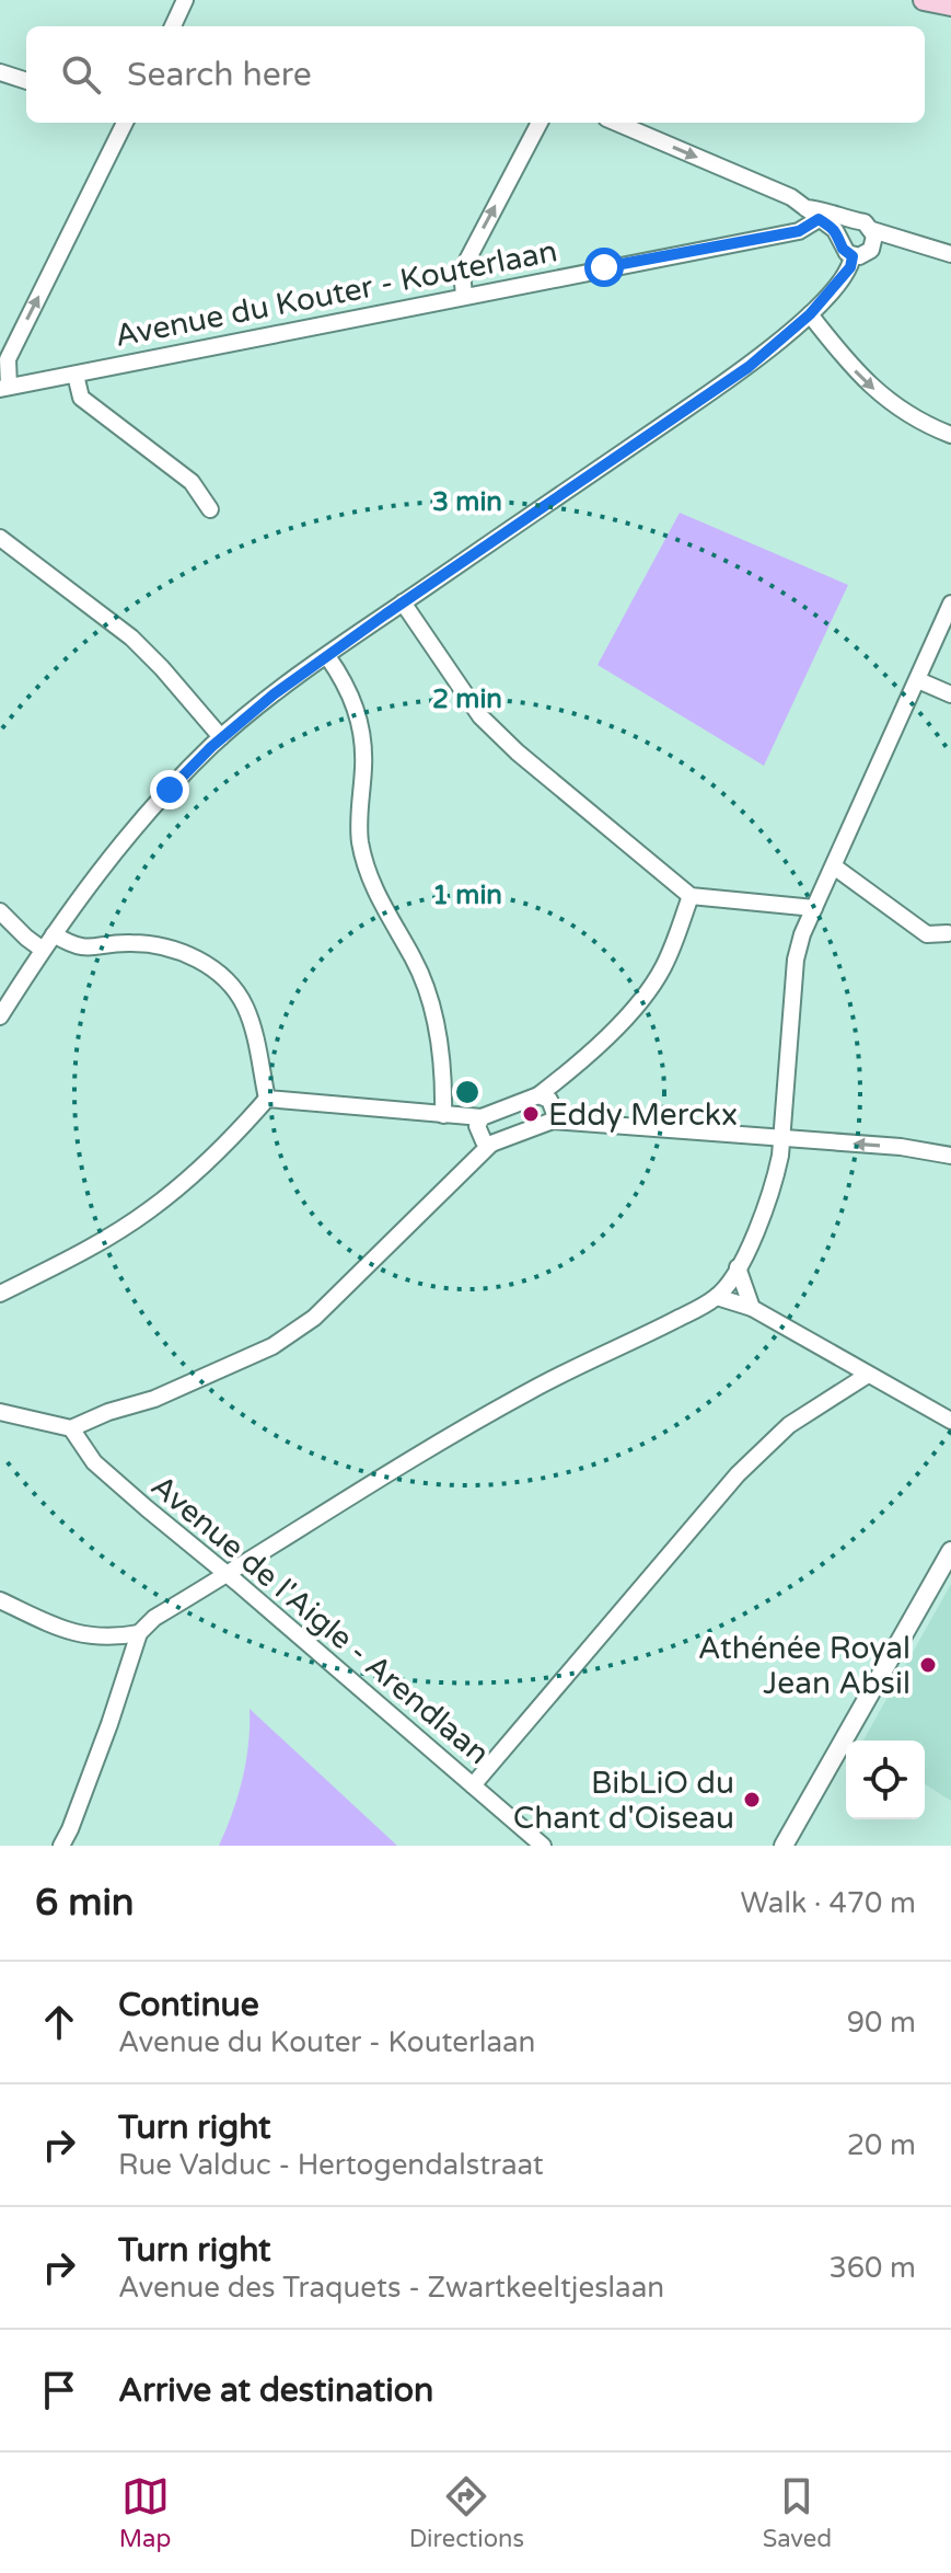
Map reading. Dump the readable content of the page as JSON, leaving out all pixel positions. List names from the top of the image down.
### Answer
{
  "streets": {
    "street": ["Avenue du Kouter - Kouterlaan", "Avenue de l'Aigle - Arendlaan"]
  },
  "places": ["Eddy Merckx", "Athénée Royal Jean Absil", "BibLiO du Chant d'Oiseau"],
  "page": {
    "search": "Search here",
    "heading": ["6 min", "Walk · 470 m"],
    "list": [
      ["Continue", "Avenue du Kouter - Kouterlaan", "90 m"],
      ["Turn right", "Rue Valduc - Hertogendalstraat", "20 m"],
      ["Turn right", "Avenue des Traquets - Zwartkeeltjeslaan", "360 m"],
      "Arrive at destination"
    ],
    "nav": ["Map", "Directions", "Saved"]
  },
  "rings": ["3 min", "2 min", "1 min"]
}
